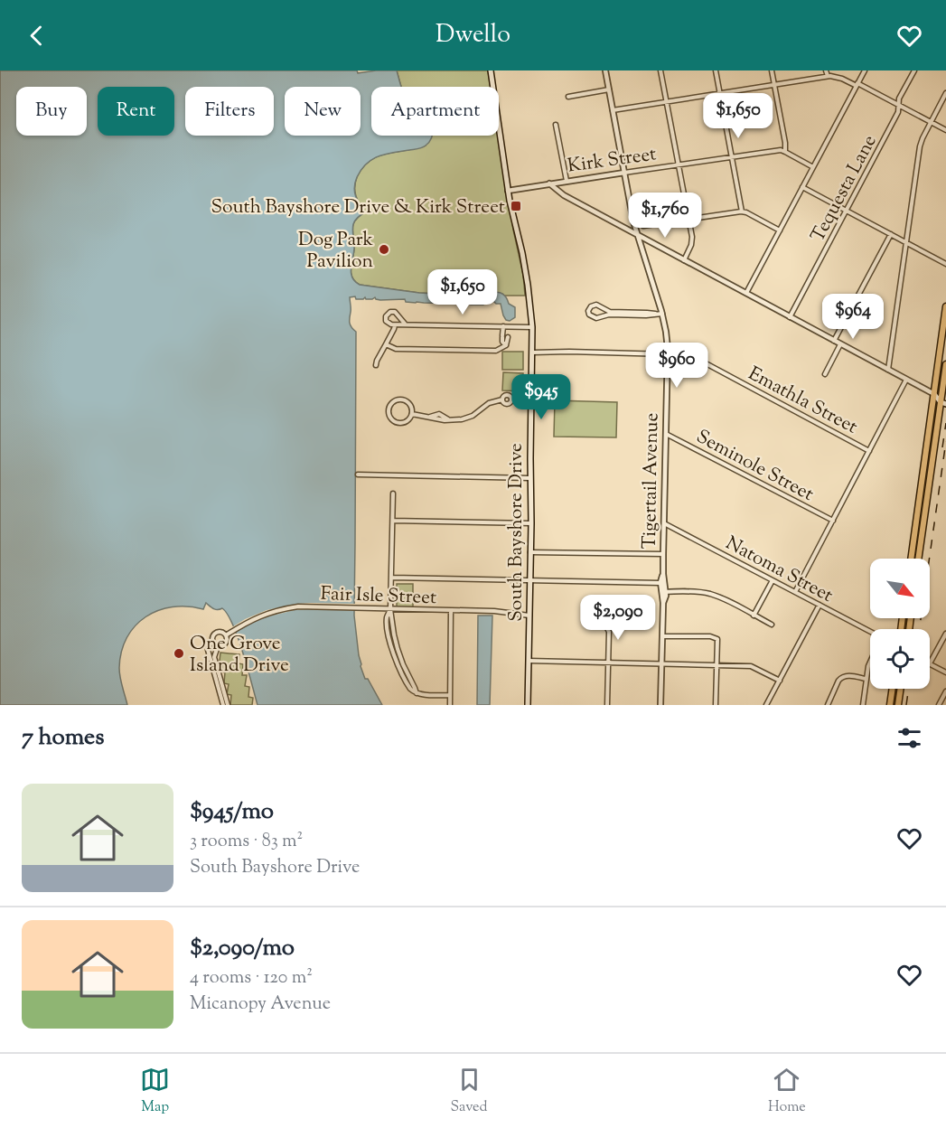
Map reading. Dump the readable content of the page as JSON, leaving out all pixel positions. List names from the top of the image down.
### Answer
{
  "streets": {
    "main road": ["South Bayshore Drive"],
    "street": [
      "Kirk Street",
      "Tequesta Lane",
      "Emathla Street",
      "Seminole Street",
      "Tigertail Avenue",
      "Natoma Street",
      "Fair Isle Street"
    ]
  },
  "crossings": [
    ["Kirk Street", "Tigertail Avenue"],
    ["Kirk Street", "South Bayshore Drive"],
    ["Emathla Street", "Tigertail Avenue"],
    ["Emathla Street", "South Bayshore Drive"],
    ["Seminole Street", "Tigertail Avenue"],
    ["Tigertail Avenue", "Natoma Street"],
    ["South Bayshore Drive", "Fair Isle Street"]
  ],
  "places": {
    "transit": ["South Bayshore Drive & Kirk Street"],
    "other": ["Dog Park Pavilion", "One Grove Island Drive"]
  },
  "north": "bottom right",
  "page": {
    "header": "Dwello",
    "chip": [
      "Buy",
      "Rent",
      "Filters",
      "New",
      "Apartment"
    ],
    "price": [
      "$1,650",
      "$1,760",
      "$1,650",
      "$964",
      "$960",
      "$945",
      "$2,090"
    ],
    "heading": "7 homes",
    "list": [
      {
        "name": "$945/mo",
        "note": "3 rooms · 83 m² · South Bayshore Drive"
      },
      {
        "name": "$2,090/mo",
        "note": "4 rooms · 120 m² · Micanopy Avenue"
      }
    ],
    "tabs": ["Map", "Saved", "Home"]
  }
}
